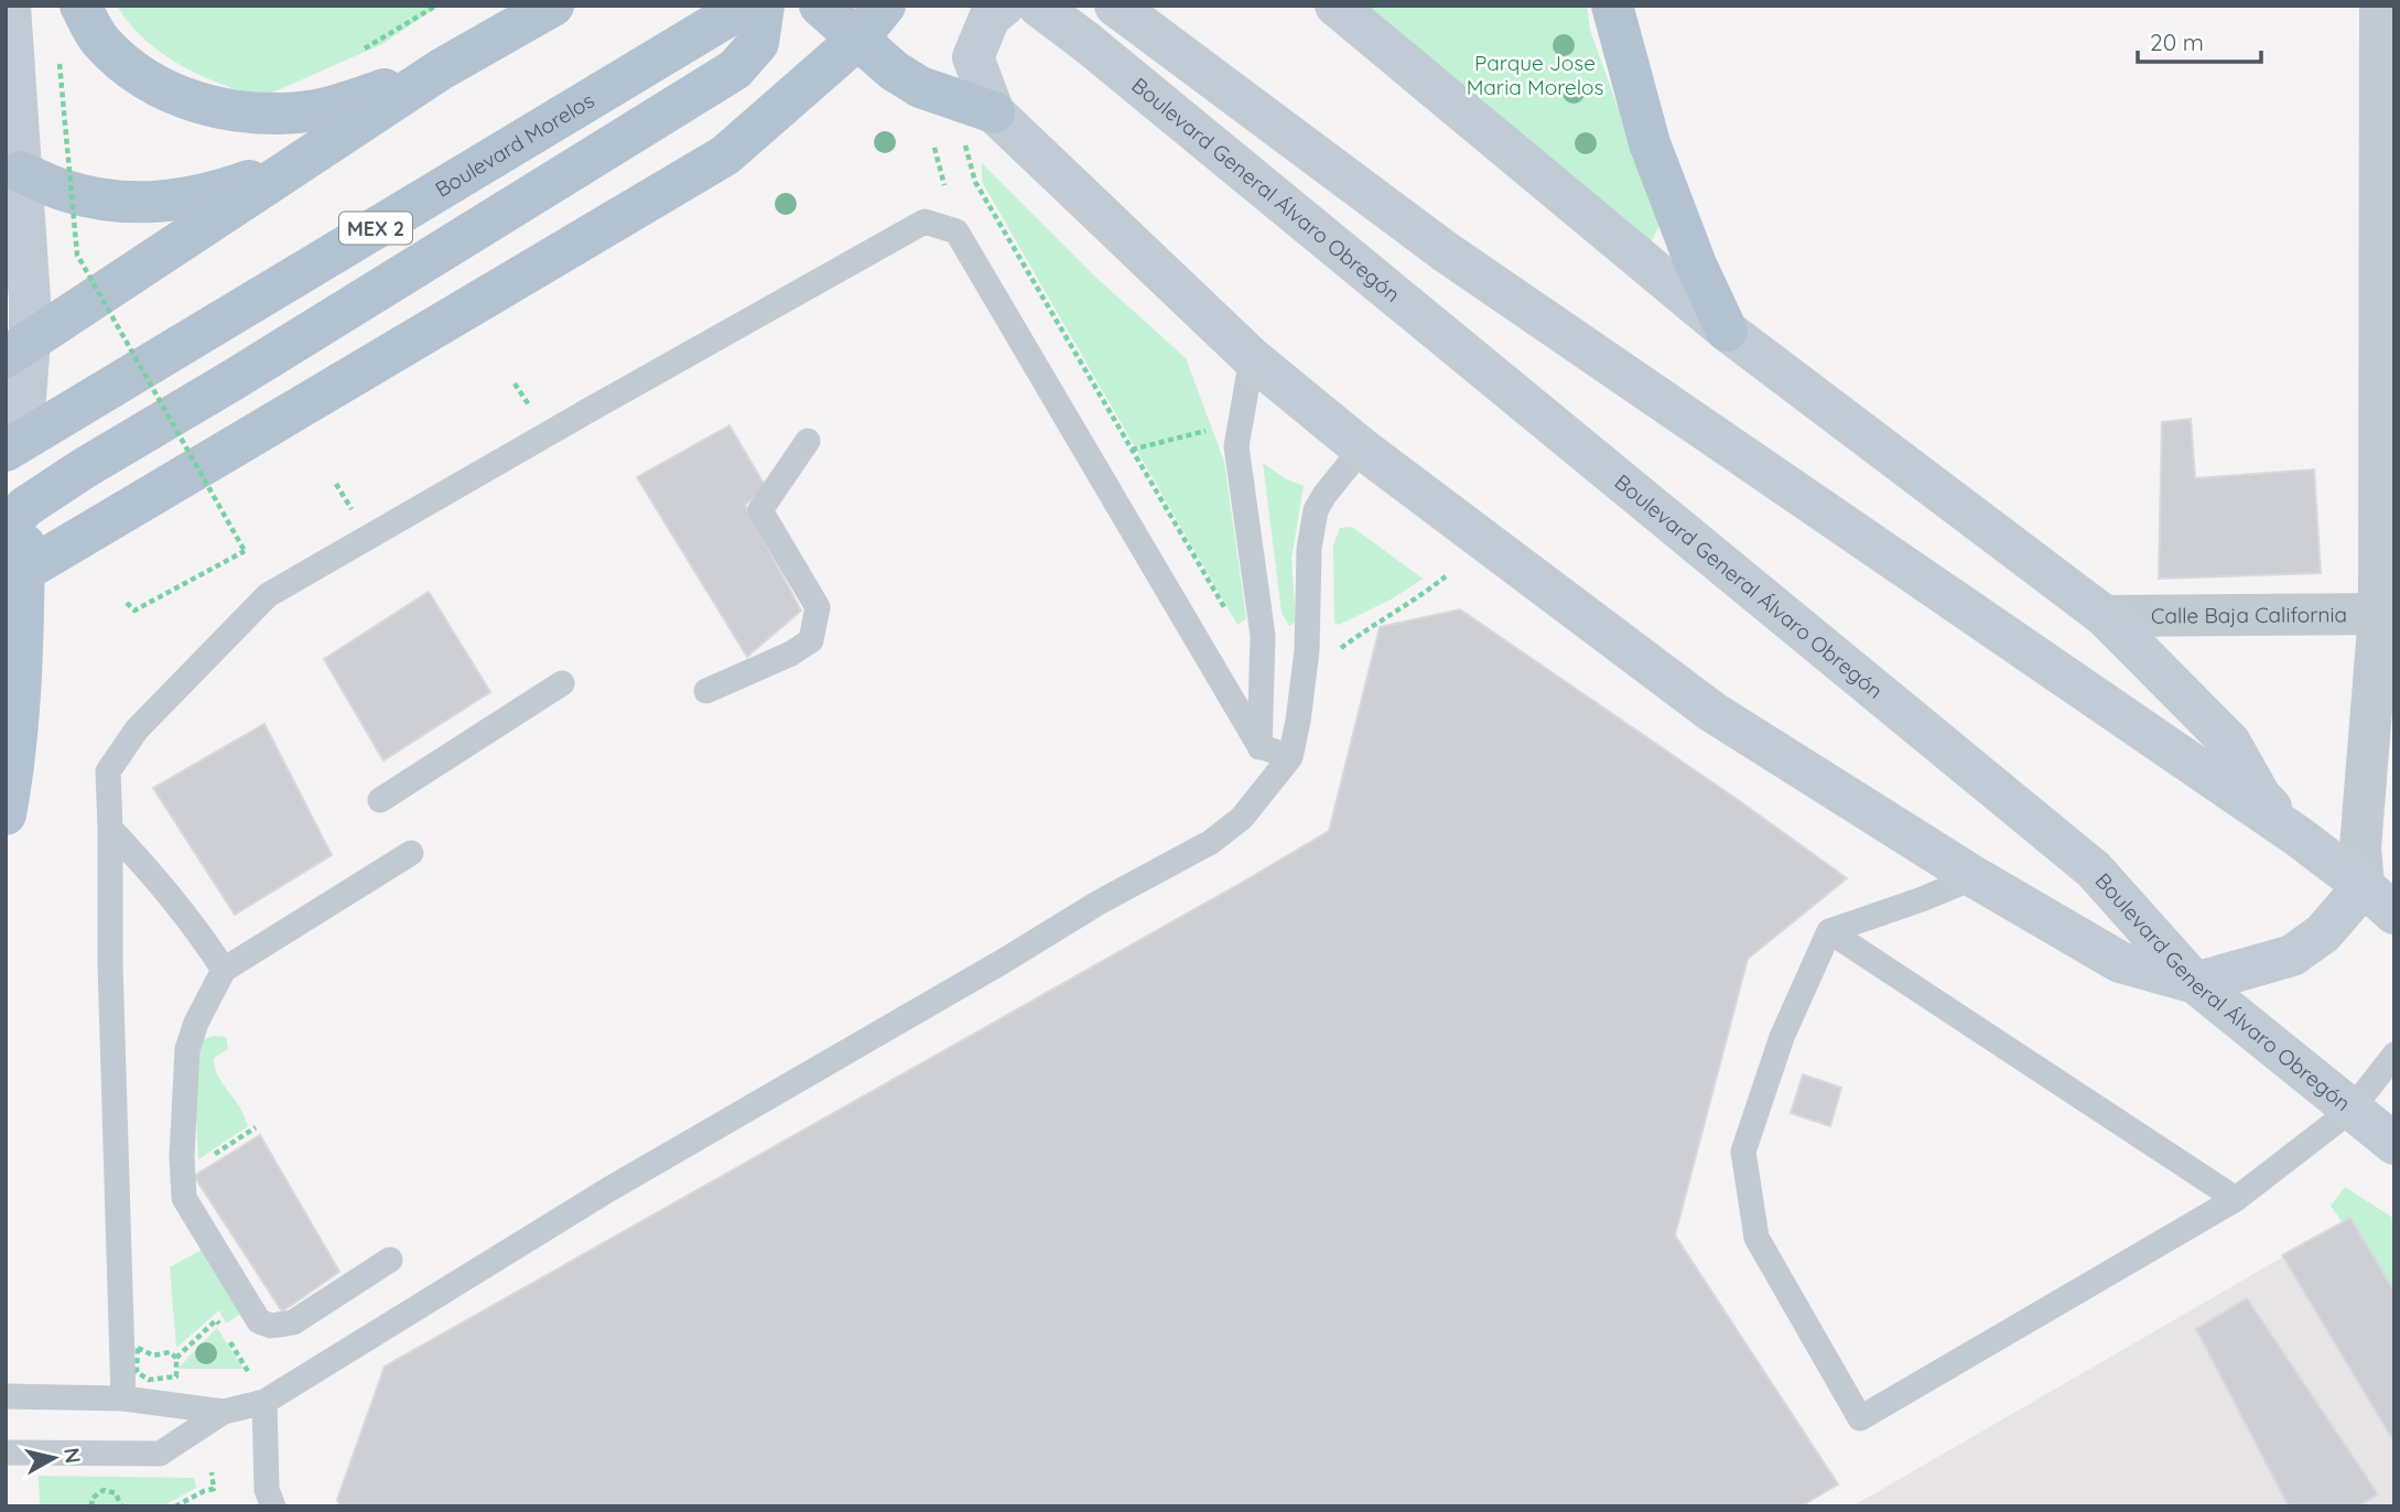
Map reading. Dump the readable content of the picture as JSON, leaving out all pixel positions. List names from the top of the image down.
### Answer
{
  "streets": {
    "main road": ["Boulevard Morelos", "Boulevard General Álvaro Obregón", "MEX 2"],
    "street": ["Calle Baja California"]
  },
  "parks": ["Parque Jose Maria Morelos"],
  "scale_bar": "20 m",
  "north": "right"
}
